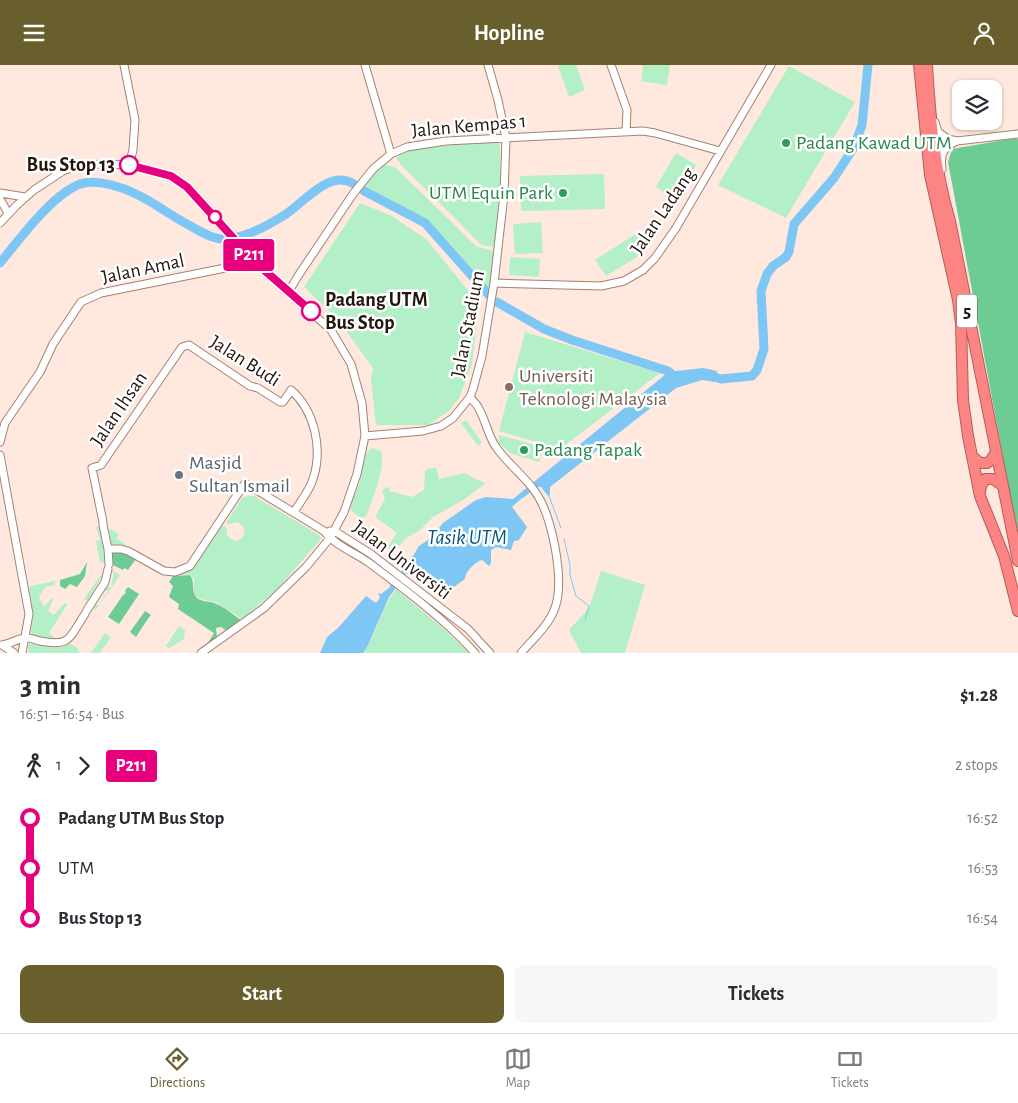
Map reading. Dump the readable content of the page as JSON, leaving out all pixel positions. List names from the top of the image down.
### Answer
{
  "streets": {
    "highway": ["5"],
    "street": [
      "Jalan Kempas 1",
      "Jalan Ladang",
      "Jalan Amal",
      "Jalan Stadium",
      "Jalan Budi",
      "Jalan Ihsan",
      "Jalan Universiti"
    ]
  },
  "crossings": [
    ["Jalan Kempas 1", "Jalan Ladang"],
    ["Jalan Kempas 1", "Jalan Stadium"],
    ["Jalan Ladang", "Jalan Stadium"],
    ["Jalan Budi", "Jalan Ihsan"],
    ["Jalan Budi", "Jalan Universiti"],
    ["Jalan Ihsan", "Jalan Universiti"]
  ],
  "water": ["Tasik UTM"],
  "places": [
    "Padang Kawad UTM",
    "Bus Stop 13",
    "UTM Equin Park",
    "Padang UTM Bus Stop",
    "Universiti Teknologi Malaysia",
    "Padang Tapak",
    "Masjid Sultan Ismail"
  ],
  "lines": ["bus line P211"],
  "page": {
    "header": "Hopline",
    "on_map": "P211",
    "heading": ["3 min", "16:51 – 16:54 · Bus", "$1.28"],
    "legs": ["1", "P211", "2 stops"],
    "list": [
      {
        "name": "Padang UTM Bus Stop",
        "value": "16:52"
      },
      {
        "name": "UTM",
        "value": "16:53"
      },
      {
        "name": "Bus Stop 13",
        "value": "16:54"
      }
    ],
    "buttons": ["Start", "Tickets"],
    "tabs": ["Directions", "Map", "Tickets"]
  }
}
